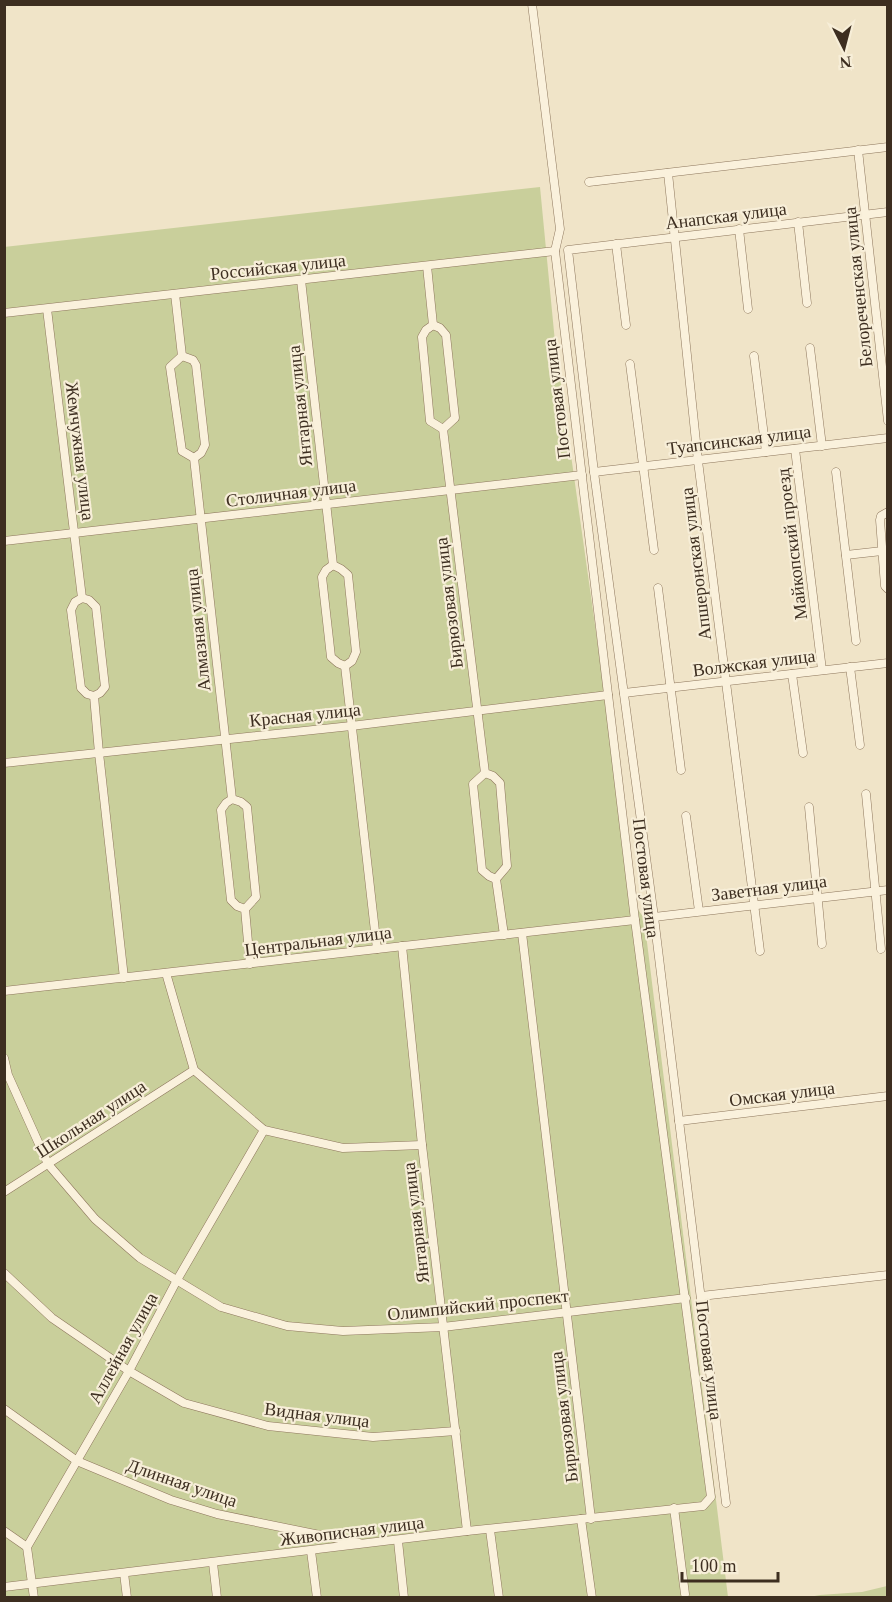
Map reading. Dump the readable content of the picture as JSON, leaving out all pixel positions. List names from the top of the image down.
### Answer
{
  "streets": {
    "street": [
      "Анапская улица",
      "Российская улица",
      "Белореченская улица",
      "Постовая улица",
      "Янтарная улица",
      "Туапсинская улица",
      "Жемчужная улица",
      "Столичная улица",
      "Майкопский проезд",
      "Апшеронская улица",
      "Бирюзовая улица",
      "Алмазная улица",
      "Волжская улица",
      "Красная улица",
      "Заветная улица",
      "Центральная улица",
      "Омская улица",
      "Школьная улица",
      "Олимпийский проспект",
      "Аллейная улица",
      "Видная улица",
      "Длинная улица",
      "Живописная улица"
    ]
  },
  "crossings": [
    ["Анапская улица", "Белореченская улица"],
    ["Анапская улица", "Постовая улица"],
    ["Анапская улица", "Апшеронская улица"],
    ["Российская улица", "Постовая улица"],
    ["Российская улица", "Янтарная улица"],
    ["Российская улица", "Жемчужная улица"],
    ["Российская улица", "Бирюзовая улица"],
    ["Российская улица", "Алмазная улица"],
    ["Постовая улица", "Туапсинская улица"],
    ["Постовая улица", "Столичная улица"],
    ["Постовая улица", "Волжская улица"],
    ["Постовая улица", "Красная улица"],
    ["Постовая улица", "Заветная улица"],
    ["Постовая улица", "Центральная улица"],
    ["Постовая улица", "Омская улица"],
    ["Постовая улица", "Олимпийский проспект"],
    ["Постовая улица", "Живописная улица"],
    ["Янтарная улица", "Столичная улица"],
    ["Янтарная улица", "Красная улица"],
    ["Янтарная улица", "Центральная улица"],
    ["Янтарная улица", "Олимпийский проспект"],
    ["Янтарная улица", "Видная улица"],
    ["Янтарная улица", "Живописная улица"],
    ["Туапсинская улица", "Майкопский проезд"],
    ["Туапсинская улица", "Апшеронская улица"],
    ["Жемчужная улица", "Столичная улица"],
    ["Жемчужная улица", "Красная улица"],
    ["Жемчужная улица", "Центральная улица"],
    ["Столичная улица", "Бирюзовая улица"],
    ["Столичная улица", "Алмазная улица"],
    ["Майкопский проезд", "Волжская улица"],
    ["Апшеронская улица", "Волжская улица"],
    ["Апшеронская улица", "Заветная улица"],
    ["Бирюзовая улица", "Красная улица"],
    ["Бирюзовая улица", "Центральная улица"],
    ["Бирюзовая улица", "Олимпийский проспект"],
    ["Бирюзовая улица", "Живописная улица"],
    ["Алмазная улица", "Красная улица"],
    ["Алмазная улица", "Центральная улица"],
    ["Школьная улица", "Олимпийский проспект"],
    ["Олимпийский проспект", "Аллейная улица"],
    ["Аллейная улица", "Видная улица"],
    ["Аллейная улица", "Длинная улица"],
    ["Длинная улица", "Живописная улица"]
  ],
  "scale_bar": "100 m",
  "north": "bottom"
}
